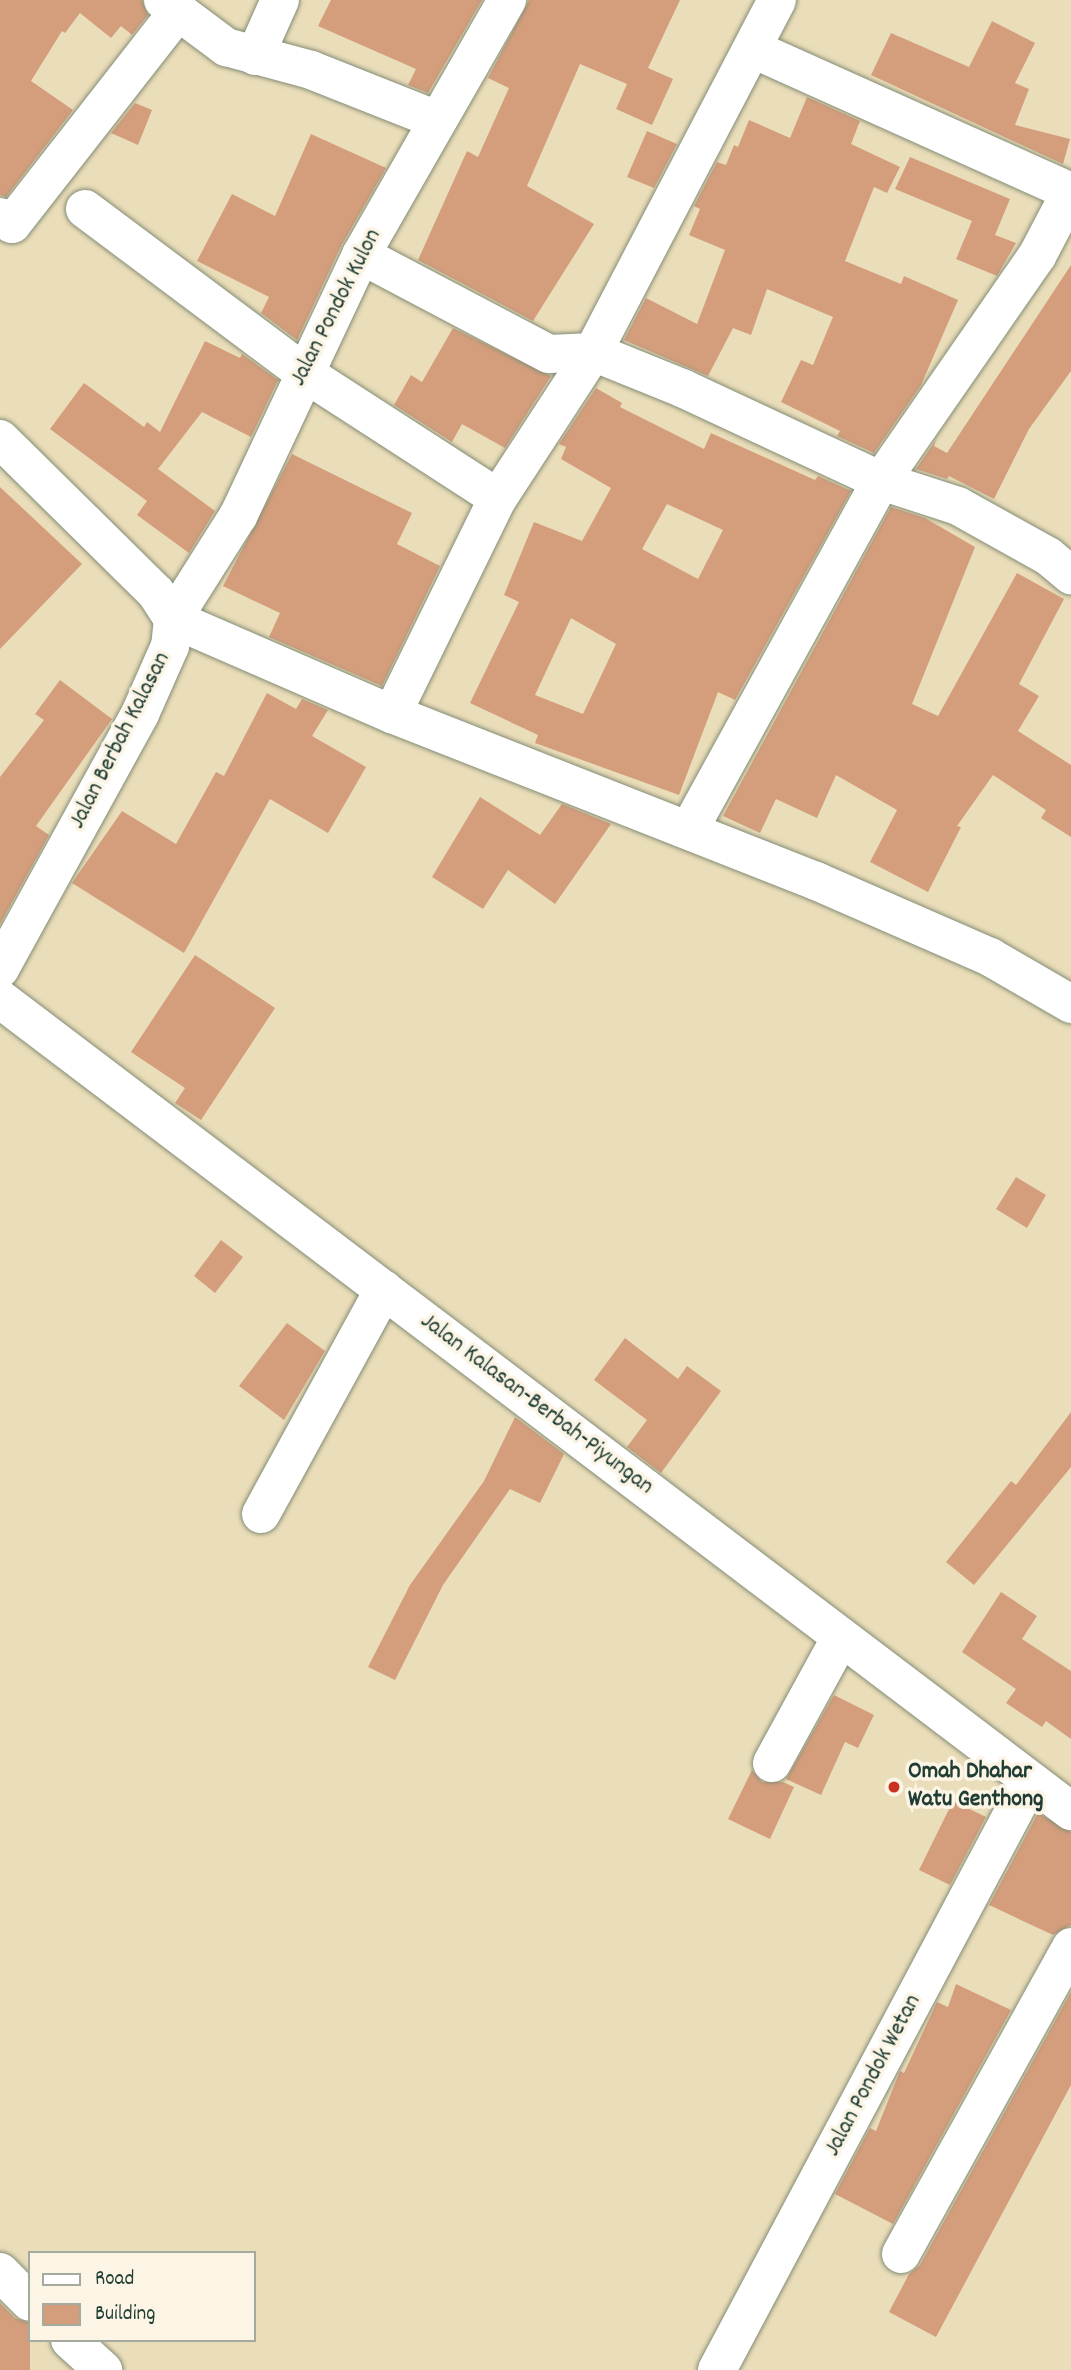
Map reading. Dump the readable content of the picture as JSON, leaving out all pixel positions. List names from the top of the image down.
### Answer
{
  "streets": {
    "street": [
      "Jalan Pondok Kulon",
      "Jalan Berbah Kalasan",
      "Jalan Kalasan-Berbah-Piyungan",
      "Jalan Pondok Wetan"
    ]
  },
  "crossings": [
    ["Jalan Pondok Kulon", "Jalan Berbah Kalasan"],
    ["Jalan Kalasan-Berbah-Piyungan", "Jalan Pondok Wetan"]
  ],
  "places": ["Omah Dhahar Watu Genthong"],
  "legend": ["Road", "Building"]
}
